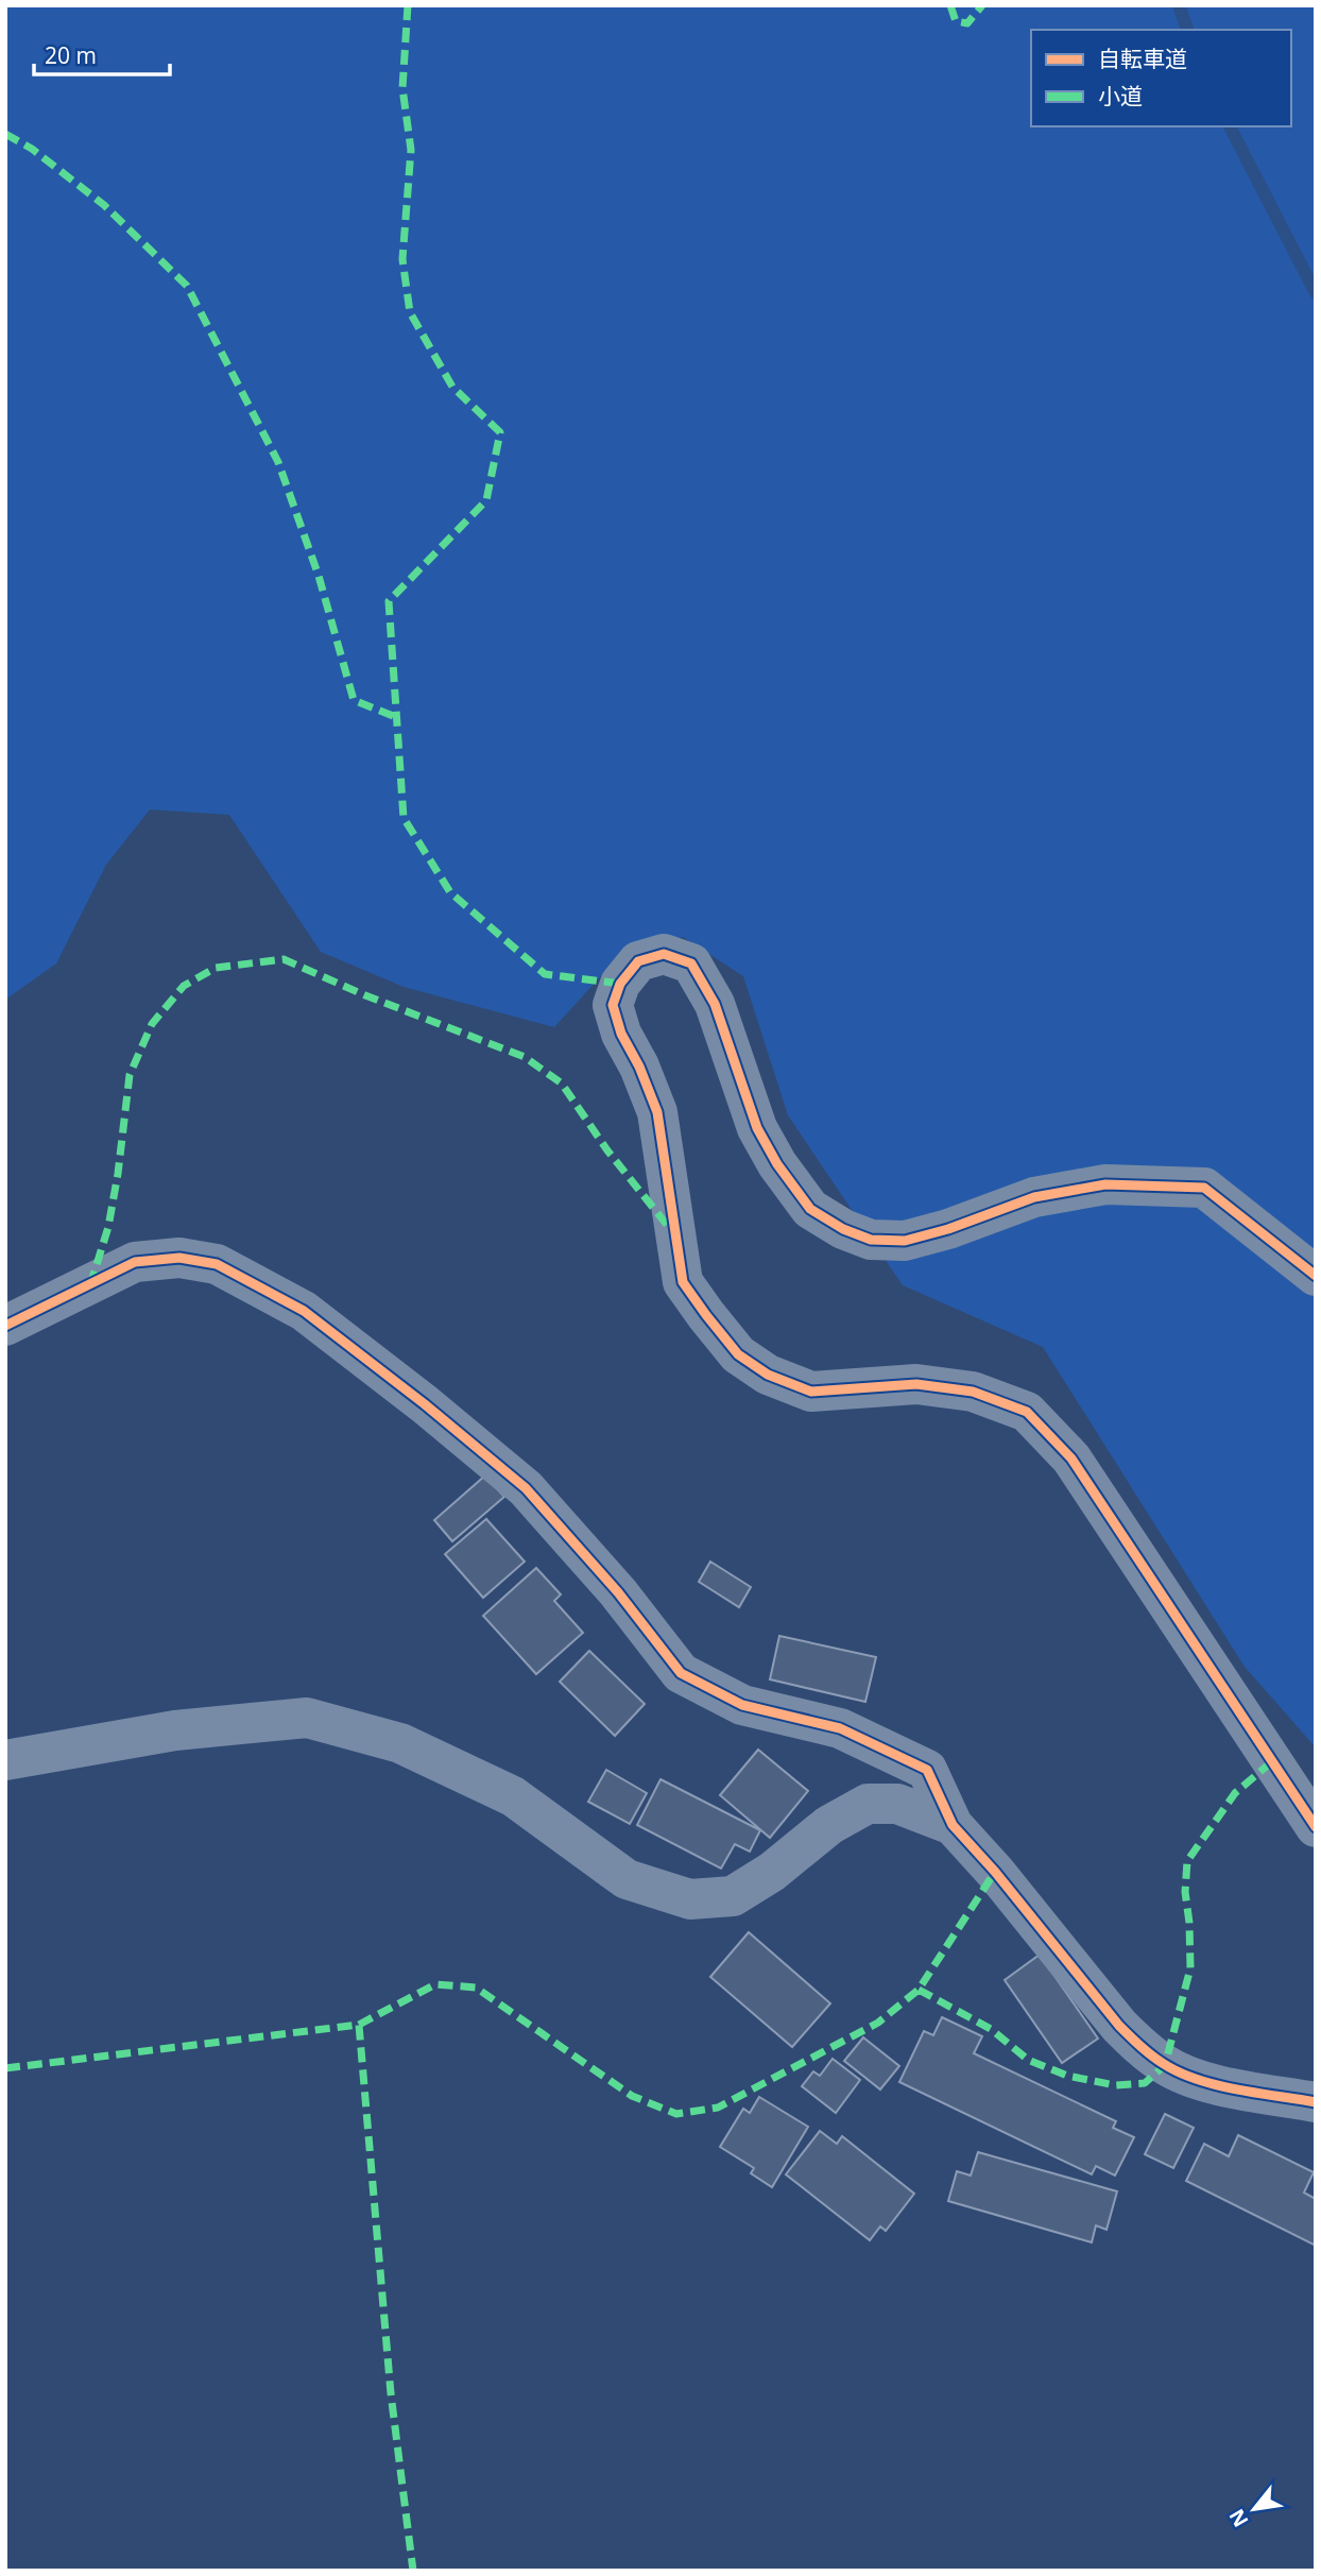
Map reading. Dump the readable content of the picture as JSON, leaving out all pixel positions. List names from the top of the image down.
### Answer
{
  "legend": ["自転車道", "小道"],
  "scale_bar": "20 m",
  "north": "bottom left"
}
